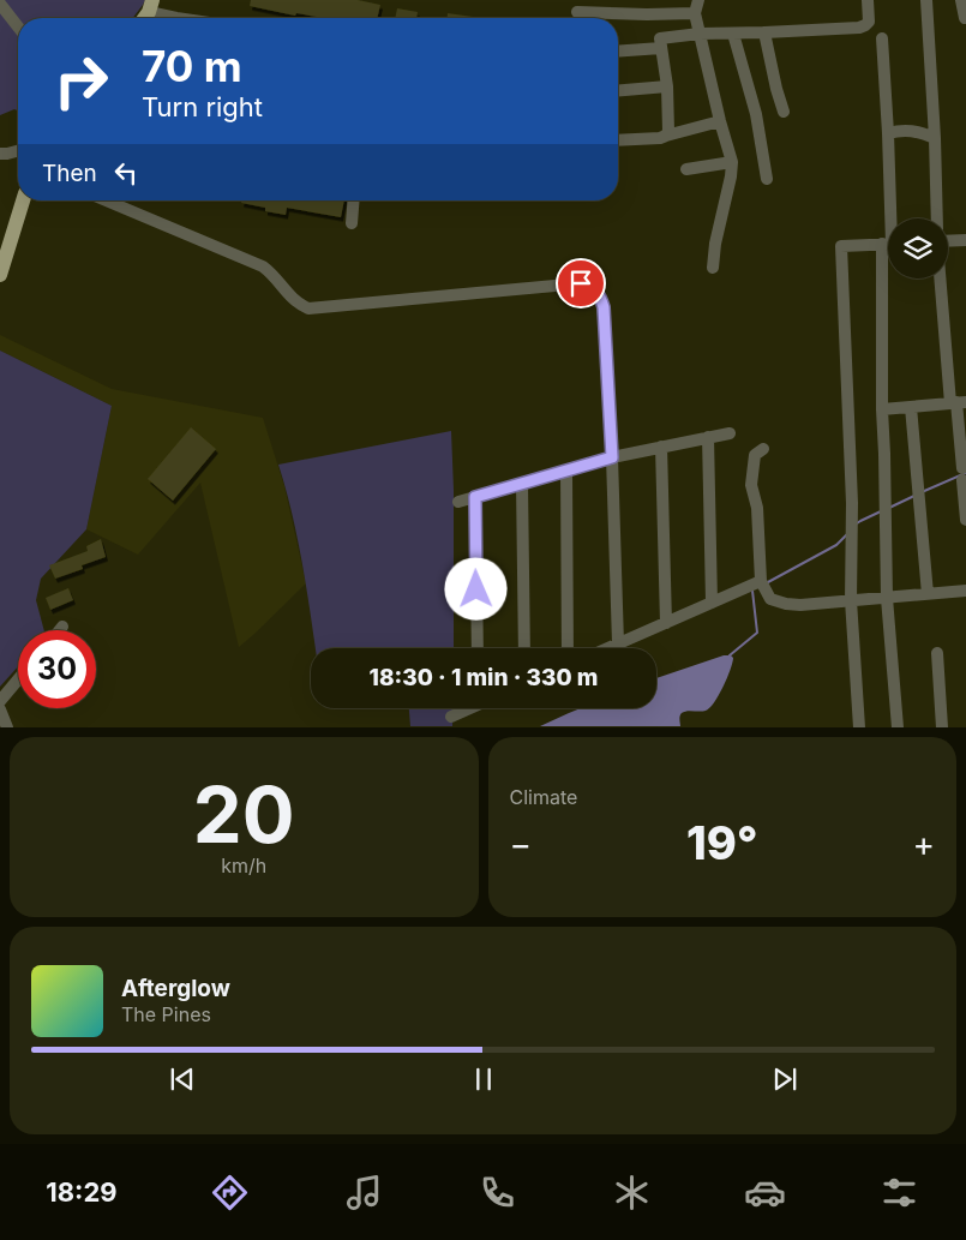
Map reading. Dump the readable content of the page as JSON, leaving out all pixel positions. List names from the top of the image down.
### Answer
{
  "page": {
    "turn": ["70 m", "Turn right"],
    "then": "Then",
    "limit": "30",
    "trip": "18:30 · 1 min · 330 m",
    "tile": [
      ["20", "km/h"],
      "Climate"
    ],
    "heat": ["−", "19°", "+"],
    "song": ["Afterglow", "The Pines"],
    "tabs": "18:29"
  }
}
